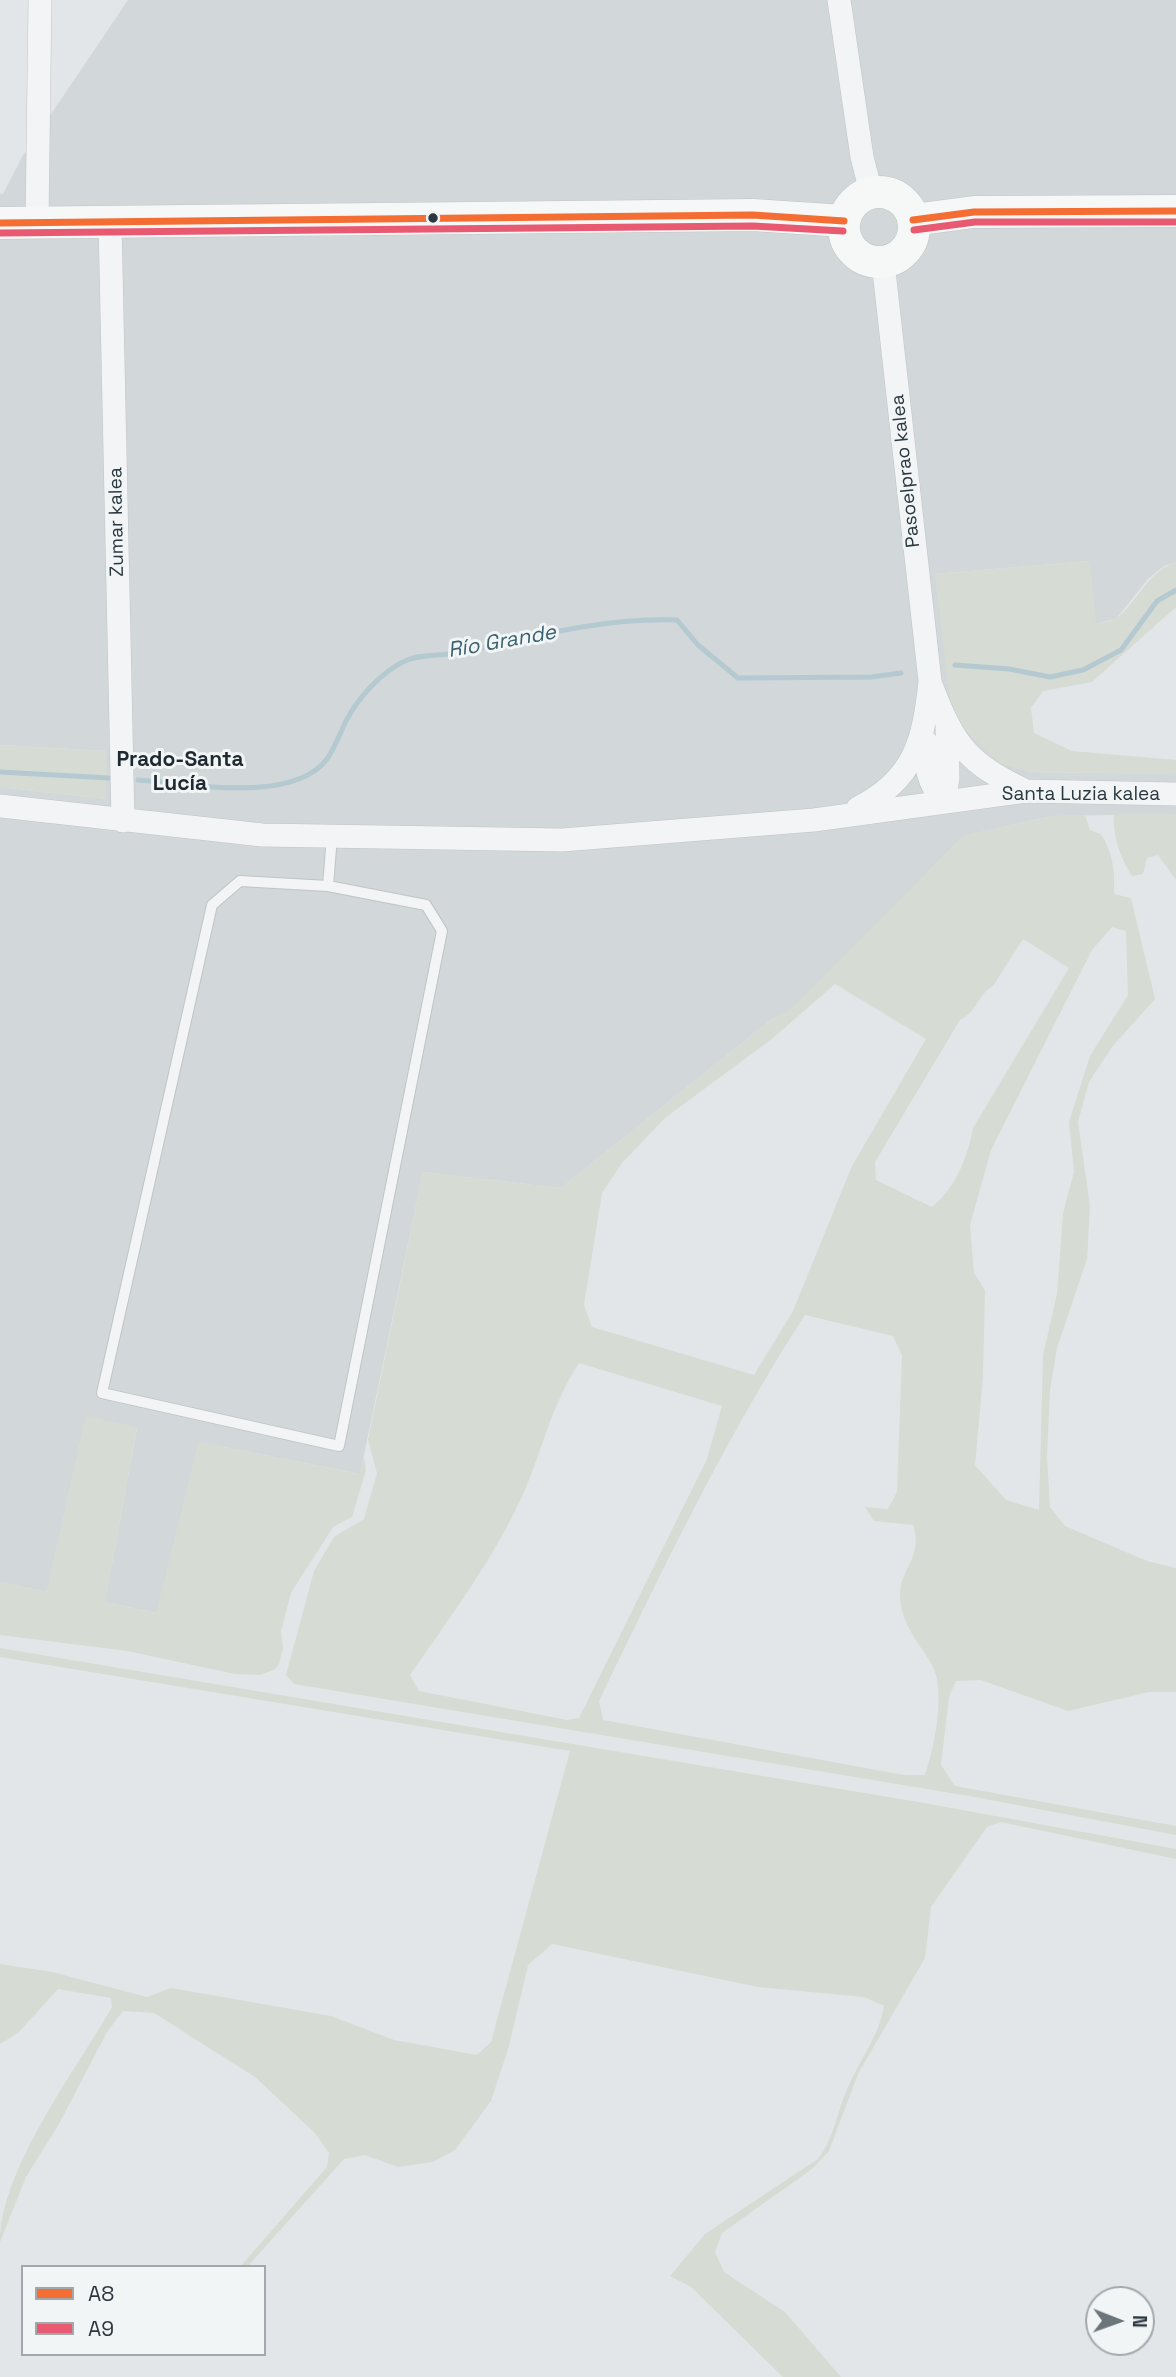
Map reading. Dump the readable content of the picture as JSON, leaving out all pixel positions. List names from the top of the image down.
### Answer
{
  "streets": {
    "street": ["Pasoelprao kalea", "Zumar kalea", "Santa Luzia kalea"]
  },
  "crossings": [
    ["Zumar kalea", "Santa Luzia kalea"]
  ],
  "districts": ["Prado-Santa Lucía"],
  "water": ["Río Grande"],
  "lines": ["transit line A8", "transit line A9"],
  "legend": ["A8", "A9"],
  "north": "right"
}
